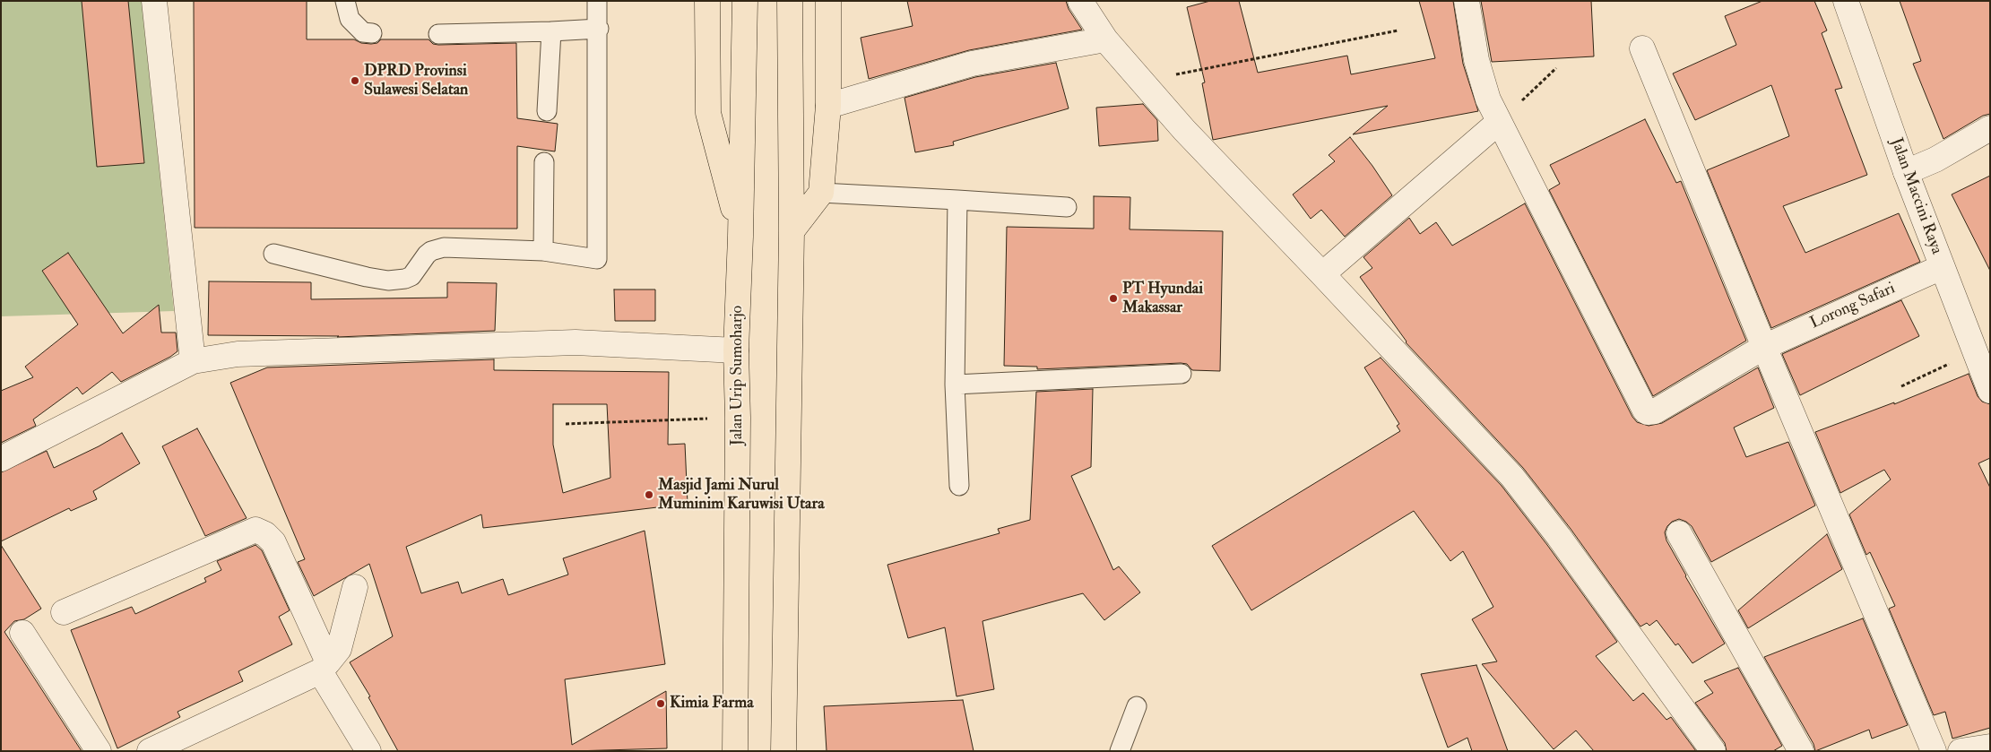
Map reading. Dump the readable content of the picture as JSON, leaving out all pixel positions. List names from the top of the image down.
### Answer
{
  "streets": {
    "highway": ["Jalan Urip Sumoharjo"],
    "street": ["Jalan Maccini Raya", "Lorong Safari"]
  },
  "crossings": [
    ["Jalan Maccini Raya", "Lorong Safari"]
  ],
  "places": [
    "DPRD Provinsi Sulawesi Selatan",
    "PT Hyundai Makassar",
    "Masjid Jami Nurul Muminim Karuwisi Utara",
    "Kimia Farma"
  ]
}
